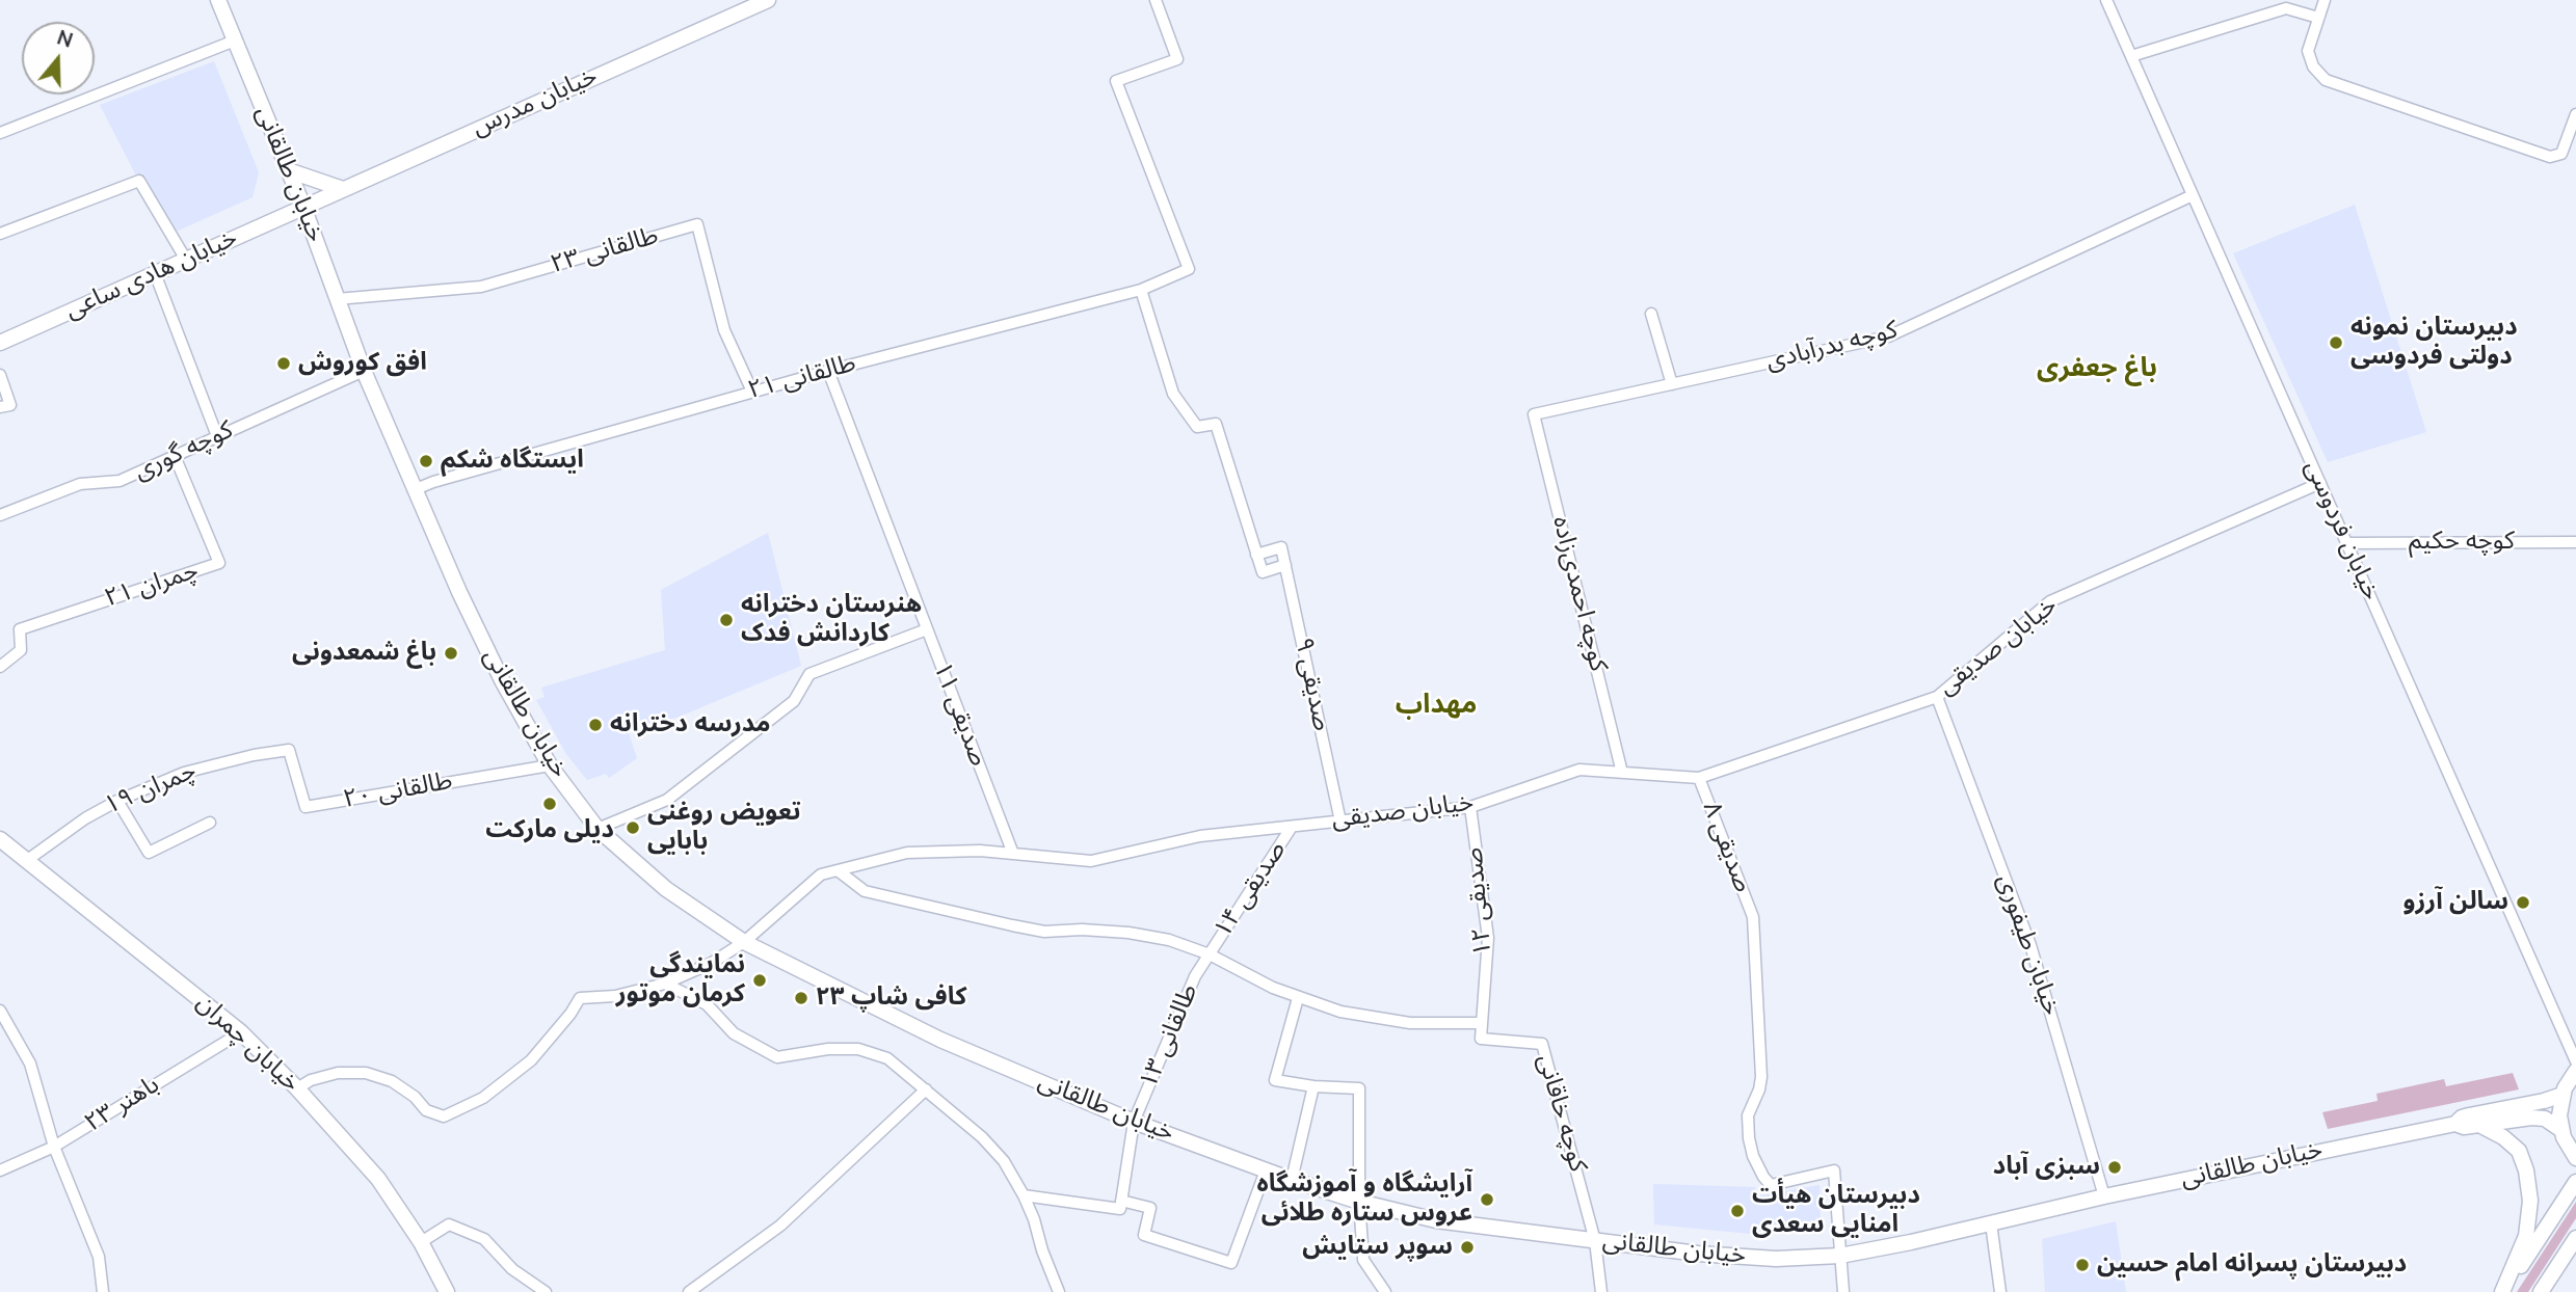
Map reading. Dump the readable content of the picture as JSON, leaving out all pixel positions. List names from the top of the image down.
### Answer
{
  "streets": {
    "main road": [
      "خیابان مدرس",
      "خیابان طالقانی",
      "خیابان هادی ساعی",
      "خیابان چمران"
    ],
    "street": [
      "طالقانی ۲۳",
      "کوچه بدرآبادی",
      "طالقانی ۲۱",
      "کوچه گوری",
      "خیابان فردوسی",
      "کوچه حکیم",
      "چمران ۲۱",
      "کوچه احمدی‌زاده",
      "خیابان صدیقی",
      "صدیقی ۹",
      "صدیقی ۱۱",
      "چمران ۱۹",
      "طالقانی ۲۰",
      "صدیقی ۸",
      "صدیقی ۱۴",
      "صدیقی ۱۲",
      "خیابان طیفوری",
      "طالقانی ۱۳",
      "باهنر ۲۳",
      "کوچه خاقانی"
    ]
  },
  "crossings": [
    ["خیابان مدرس", "خیابان طالقانی"],
    ["خیابان مدرس", "خیابان هادی ساعی"],
    ["خیابان طالقانی", "طالقانی ۲۳"],
    ["خیابان طالقانی", "خیابان هادی ساعی"],
    ["خیابان طالقانی", "طالقانی ۲۱"],
    ["خیابان طالقانی", "کوچه گوری"],
    ["خیابان طالقانی", "خیابان صدیقی"],
    ["خیابان طالقانی", "طالقانی ۲۰"],
    ["خیابان طالقانی", "صدیقی ۸"],
    ["خیابان طالقانی", "خیابان طیفوری"],
    ["خیابان طالقانی", "طالقانی ۱۳"],
    ["خیابان طالقانی", "کوچه خاقانی"],
    ["طالقانی ۲۳", "طالقانی ۲۱"],
    ["کوچه بدرآبادی", "خیابان فردوسی"],
    ["کوچه بدرآبادی", "کوچه احمدی‌زاده"],
    ["طالقانی ۲۱", "صدیقی ۱۱"],
    ["کوچه گوری", "چمران ۲۱"],
    ["خیابان فردوسی", "کوچه حکیم"],
    ["خیابان فردوسی", "خیابان صدیقی"],
    ["کوچه احمدی‌زاده", "خیابان صدیقی"],
    ["خیابان صدیقی", "صدیقی ۹"],
    ["خیابان صدیقی", "صدیقی ۱۱"],
    ["خیابان صدیقی", "صدیقی ۸"],
    ["خیابان صدیقی", "صدیقی ۱۴"],
    ["خیابان صدیقی", "صدیقی ۱۲"],
    ["خیابان صدیقی", "خیابان طیفوری"],
    ["خیابان صدیقی", "خیابان چمران"],
    ["چمران ۱۹", "طالقانی ۲۰"],
    ["چمران ۱۹", "خیابان چمران"],
    ["صدیقی ۱۴", "طالقانی ۱۳"],
    ["صدیقی ۱۲", "کوچه خاقانی"],
    ["خیابان چمران", "باهنر ۲۳"]
  ],
  "districts": ["باغ جعفری", "مهداب"],
  "places": [
    "دبیرستان نمونه دولتی فردوسی",
    "افق کوروش",
    "ایستگاه شکم",
    "هنرستان دخترانه کاردانش فدک",
    "باغ شمعدونی",
    "مدرسه دخترانه",
    "دیلی مارکت",
    "تعویض روغنی بابایی",
    "سالن آرزو",
    "نمایندگی کرمان موتور",
    "کافی شاپ ۲۳",
    "سبزی آباد",
    "آرایشگاه و آموزشگاه عروس ستاره طلائی",
    "دبیرستان هیأت امنایی سعدی",
    "سوپر ستایش",
    "دبیرستان پسرانه امام حسین"
  ],
  "north": "top"
}
